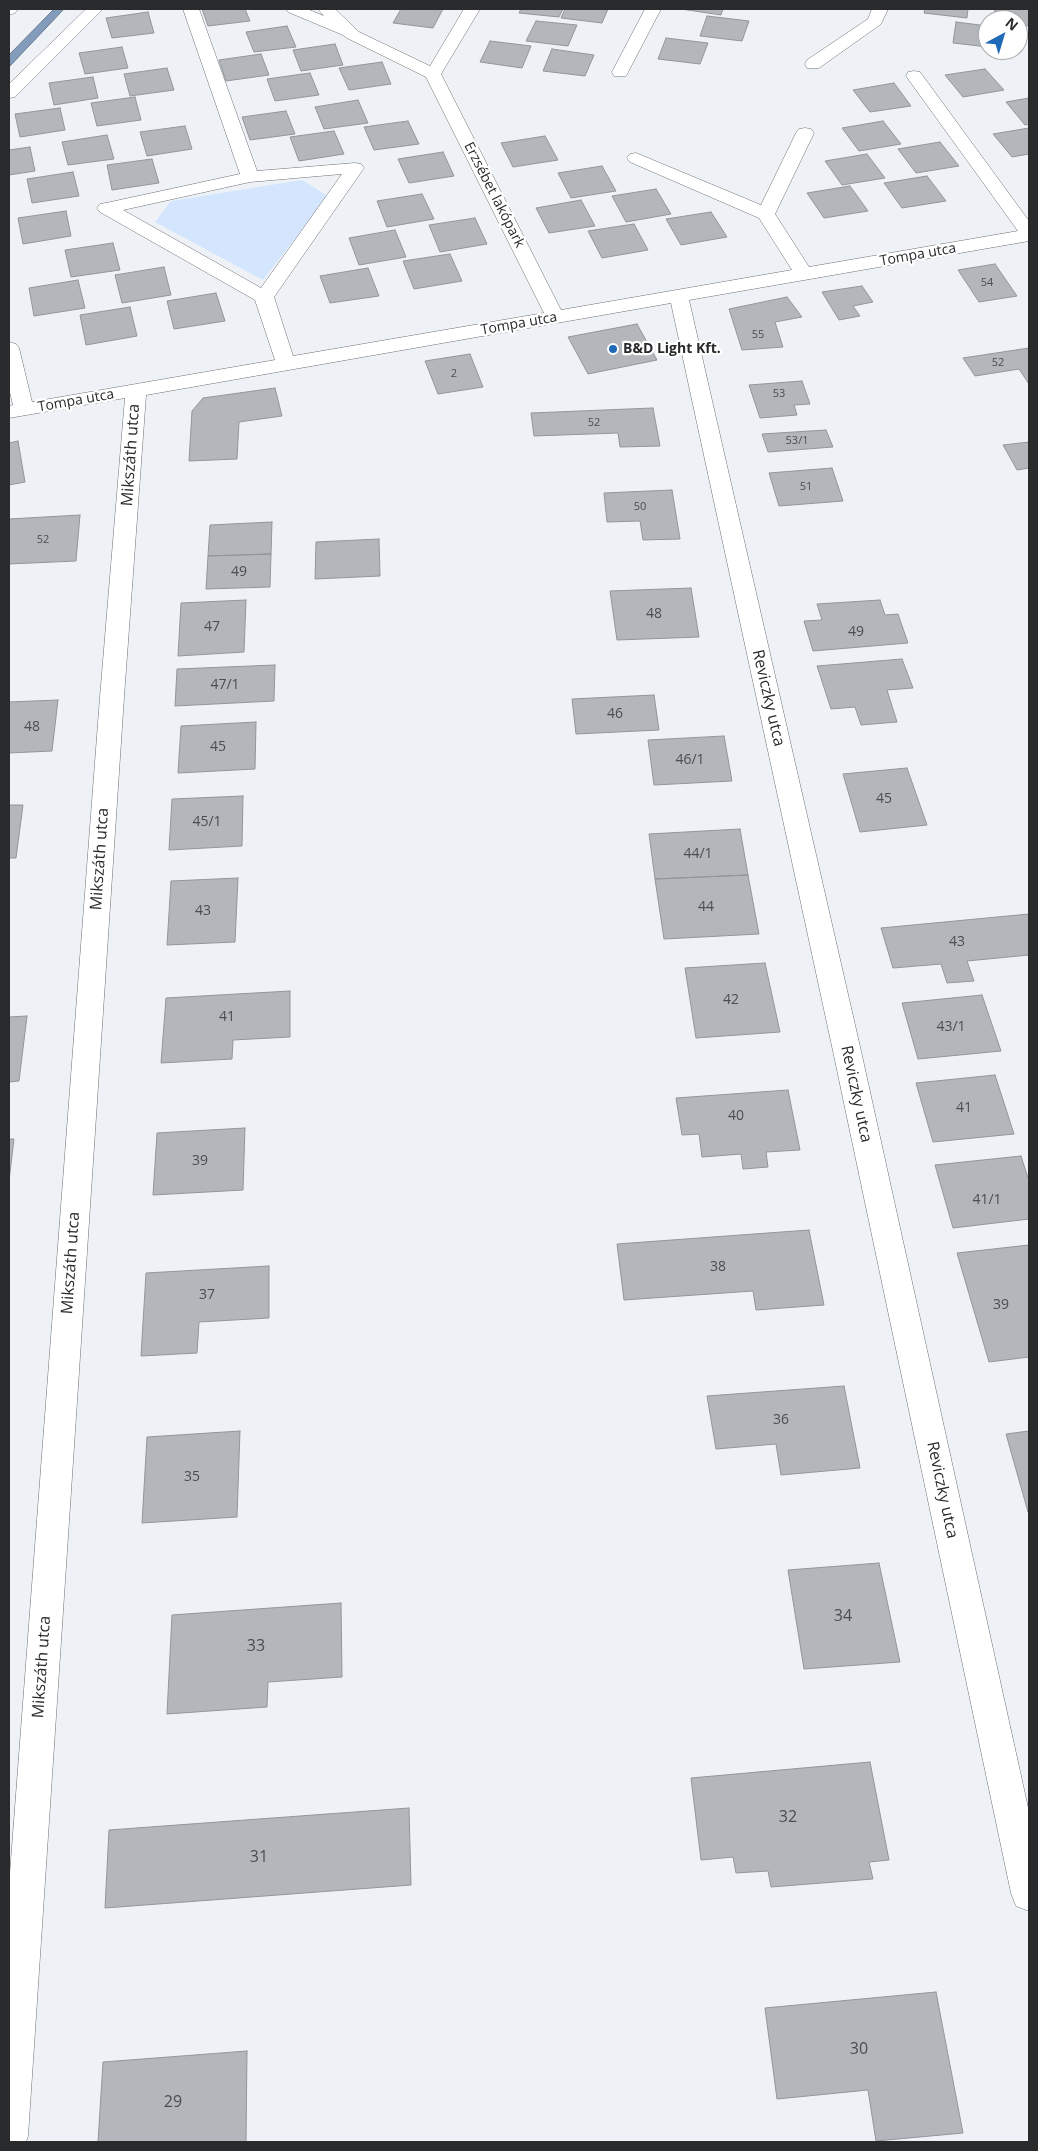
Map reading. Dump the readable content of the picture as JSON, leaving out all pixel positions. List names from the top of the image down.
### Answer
{
  "streets": {
    "street": [
      "Erzsébet lakópark",
      "Tompa utca",
      "Mikszáth utca",
      "Reviczky utca"
    ]
  },
  "crossings": [
    ["Erzsébet lakópark", "Tompa utca"],
    ["Tompa utca", "Mikszáth utca"],
    ["Tompa utca", "Reviczky utca"]
  ],
  "places": ["B&D Light Kft."],
  "house_numbers": [
    "54",
    "55",
    "52",
    "2",
    "53",
    "52",
    "53/1",
    "51",
    "50",
    "52",
    "49",
    "48",
    "47",
    "49",
    "47/1",
    "46",
    "48",
    "45",
    "46/1",
    "45",
    "45/1",
    "44/1",
    "44",
    "43",
    "43",
    "42",
    "41",
    "43/1",
    "41",
    "40",
    "39",
    "41/1",
    "38",
    "37",
    "39",
    "36",
    "35",
    "34",
    "33",
    "32",
    "31",
    "30",
    "29"
  ],
  "north": "top right"
}
